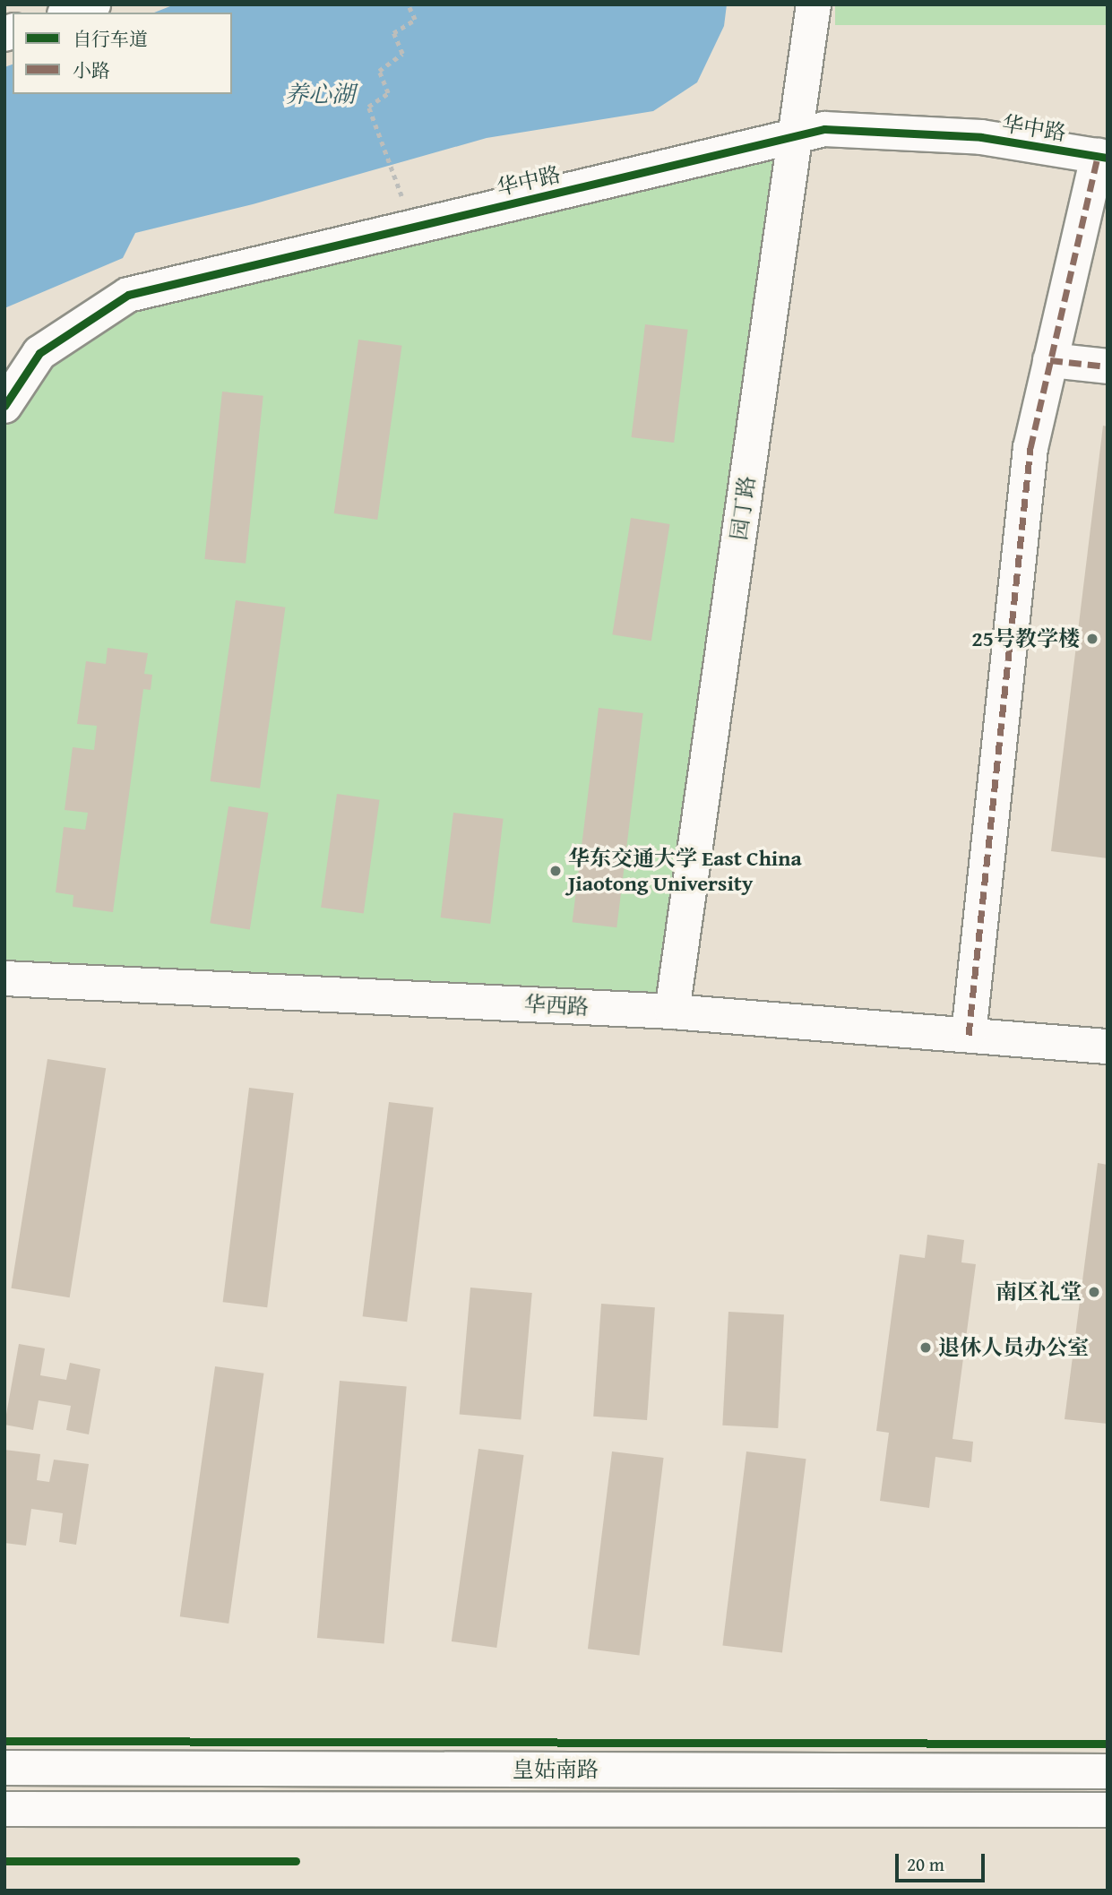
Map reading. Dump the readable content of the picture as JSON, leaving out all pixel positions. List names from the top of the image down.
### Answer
{
  "streets": {
    "street": [
      "华中路",
      "园丁路",
      "华西路",
      "皇姑南路"
    ]
  },
  "crossings": [
    ["华中路", "园丁路"],
    ["园丁路", "华西路"]
  ],
  "water": ["养心湖"],
  "places": [
    "25号教学楼",
    "华东交通大学 East China Jiaotong University",
    "南区礼堂",
    "退休人员办公室"
  ],
  "legend": ["自行车道", "小路"],
  "scale_bar": "20 m"
}
